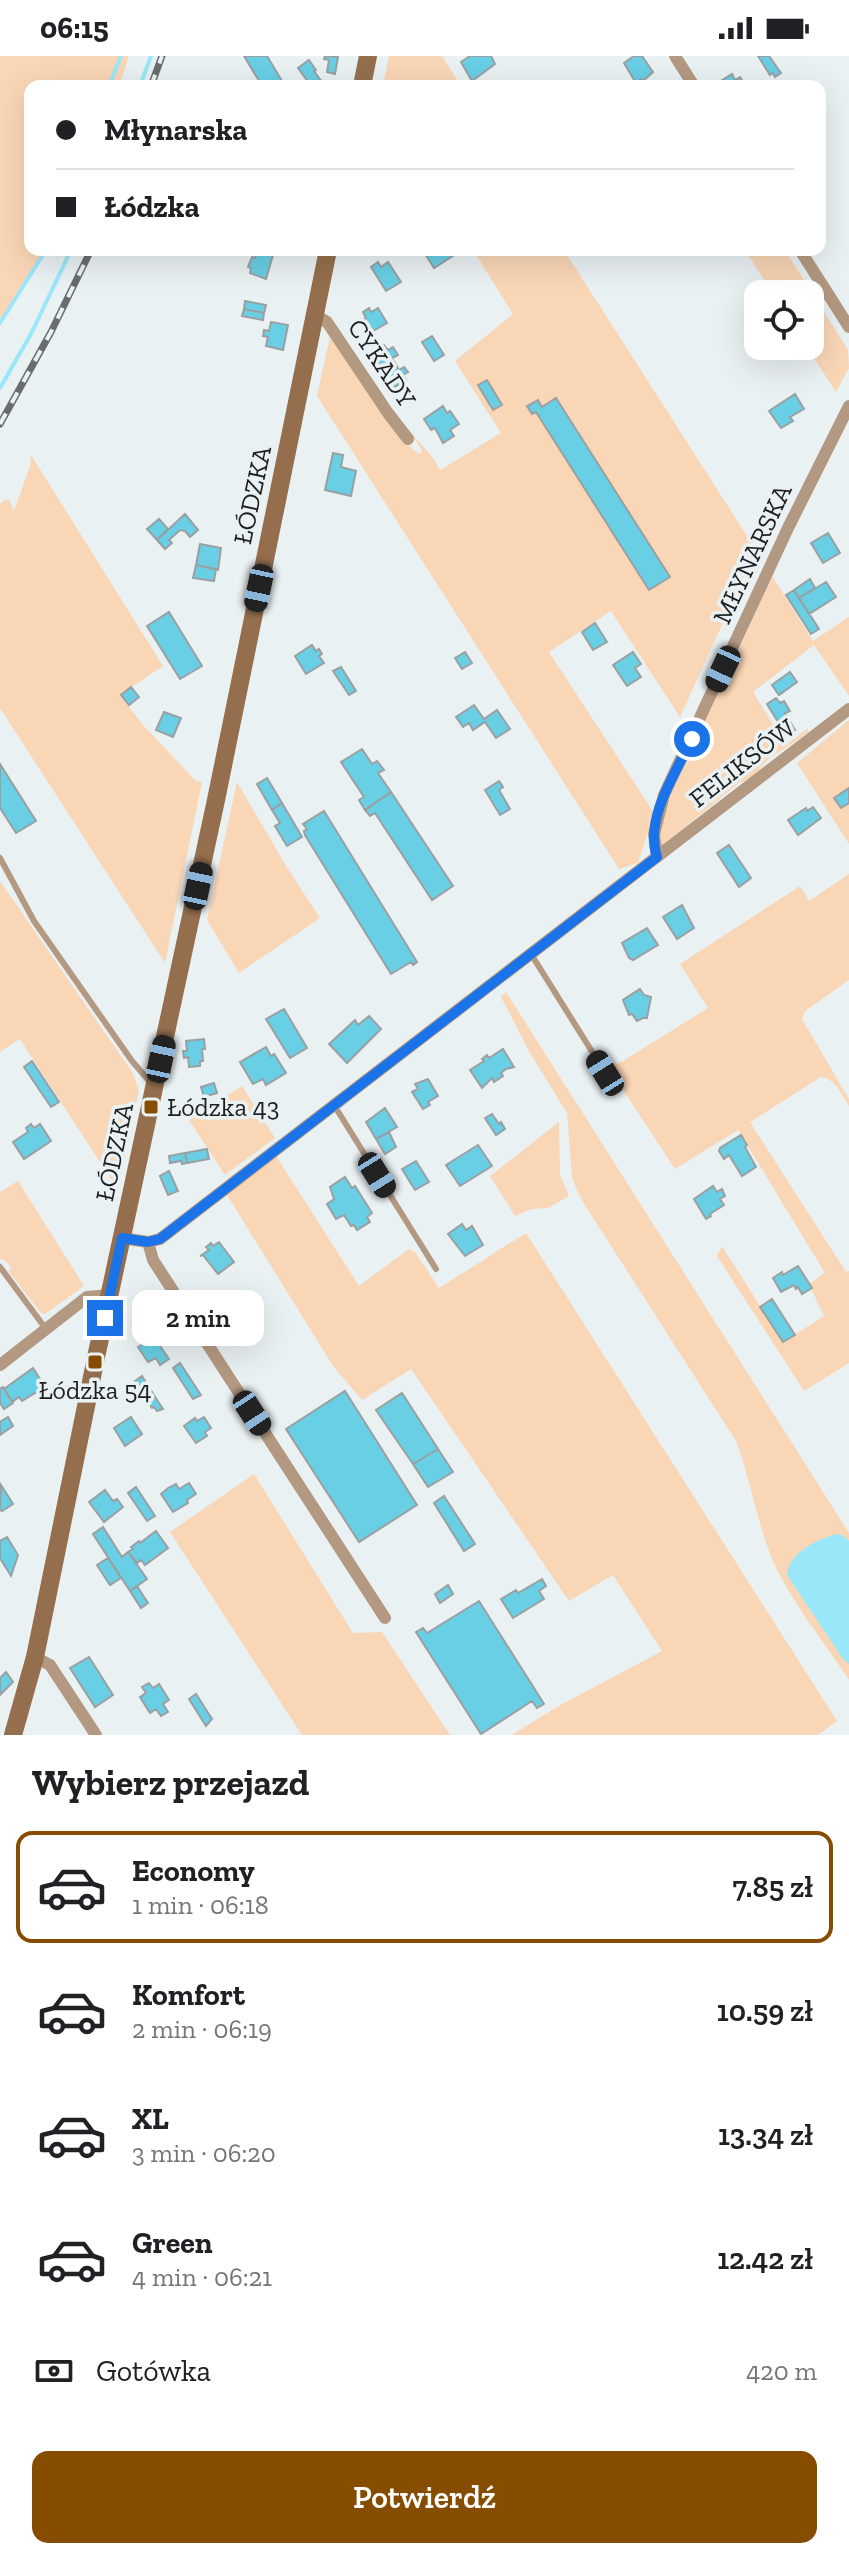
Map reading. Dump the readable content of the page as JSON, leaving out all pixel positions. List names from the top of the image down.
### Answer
{
  "streets": {
    "main road": ["ŁÓDZKA"],
    "street": ["CYKADY", "MŁYNARSKA", "FELIKSÓW"]
  },
  "crossings": [
    ["CYKADY", "ŁÓDZKA"],
    ["MŁYNARSKA", "FELIKSÓW"]
  ],
  "places": {
    "transit": ["Łódzka 43", "Łódzka 54"]
  },
  "page": {
    "status": "06:15",
    "banner": ["Młynarska", "Łódzka"],
    "bubble": "2 min",
    "heading": "Wybierz przejazd",
    "list": [
      {
        "name": "Economy",
        "note": "1 min · 06:18",
        "value": "7.85 zł"
      },
      {
        "name": "Komfort",
        "note": "2 min · 06:19",
        "value": "10.59 zł"
      },
      {
        "name": "XL",
        "note": "3 min · 06:20",
        "value": "13.34 zł"
      },
      {
        "name": "Green",
        "note": "4 min · 06:21",
        "value": "12.42 zł"
      }
    ],
    "pay": ["Gotówka", "420 m"],
    "buttons": "Potwierdź"
  }
}
